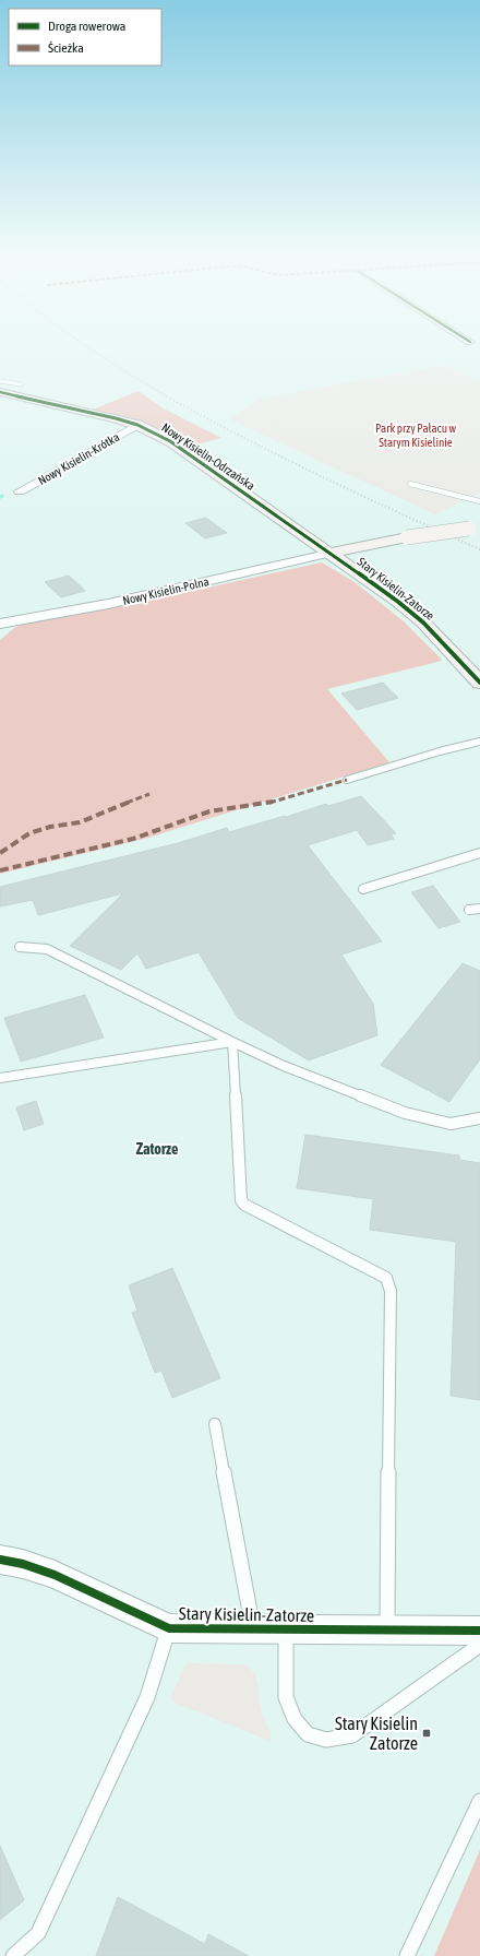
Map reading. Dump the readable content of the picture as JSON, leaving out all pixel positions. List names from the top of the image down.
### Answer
{
  "streets": {
    "street": [
      "Nowy Kisielin-Odrzańska",
      "Nowy Kisielin-Krótka",
      "Stary Kisielin-Zatorze",
      "Nowy Kisielin-Polna"
    ]
  },
  "crossings": [
    ["Nowy Kisielin-Odrzańska", "Nowy Kisielin-Krótka"],
    ["Nowy Kisielin-Odrzańska", "Stary Kisielin-Zatorze"],
    ["Nowy Kisielin-Odrzańska", "Nowy Kisielin-Polna"],
    ["Stary Kisielin-Zatorze", "Nowy Kisielin-Polna"]
  ],
  "districts": ["Zatorze"],
  "parks": ["Park przy Pałacu w Starym Kisielinie"],
  "places": {
    "transit": ["Stary Kisielin Zatorze"]
  },
  "legend": ["Droga rowerowa", "Ścieżka"]
}
